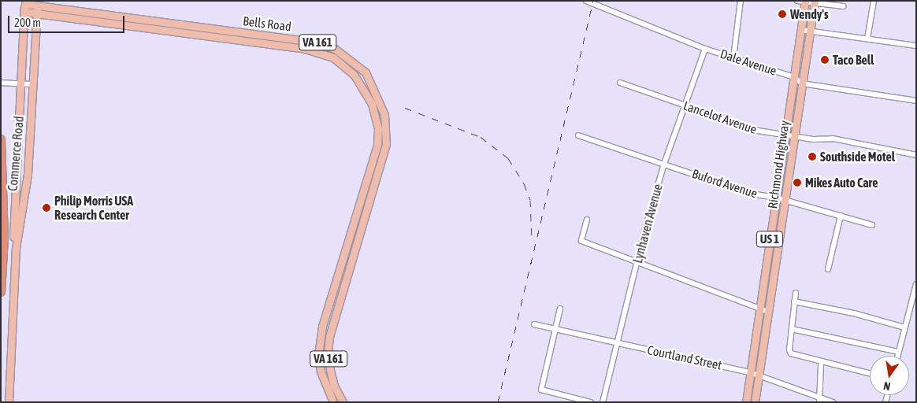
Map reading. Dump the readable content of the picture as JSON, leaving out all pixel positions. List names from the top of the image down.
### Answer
{
  "streets": {
    "main road": [
      "Bells Road",
      "VA 161",
      "Commerce Road",
      "Richmond Highway",
      "US 1"
    ],
    "street": [
      "Dale Avenue",
      "Lancelot Avenue",
      "Buford Avenue",
      "Lynhaven Avenue",
      "Courtland Street"
    ]
  },
  "crossings": [
    ["Bells Road", "Commerce Road"],
    ["Dale Avenue", "Richmond Highway"],
    ["Dale Avenue", "Lynhaven Avenue"],
    ["Lancelot Avenue", "Richmond Highway"],
    ["Lancelot Avenue", "Lynhaven Avenue"],
    ["Richmond Highway", "Buford Avenue"],
    ["Richmond Highway", "Courtland Street"],
    ["Buford Avenue", "Lynhaven Avenue"],
    ["Lynhaven Avenue", "Courtland Street"]
  ],
  "places": [
    "Wendy's",
    "Taco Bell",
    "Southside Motel",
    "Mikes Auto Care",
    "Philip Morris USA Research Center"
  ],
  "scale_bar": "200 m",
  "north": "bottom"
}
